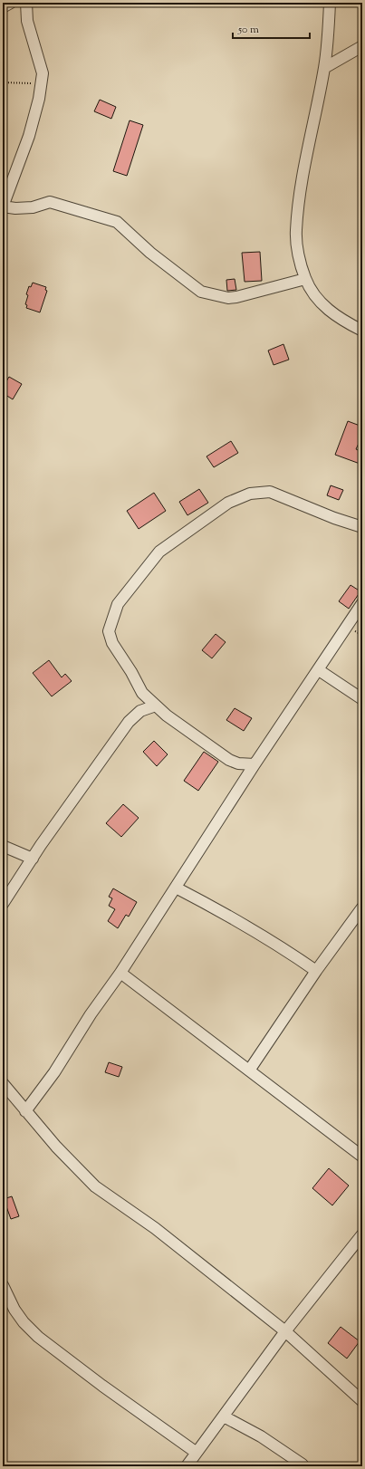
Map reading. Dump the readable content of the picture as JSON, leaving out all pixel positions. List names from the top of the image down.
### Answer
{
  "scale_bar": "50 m"
}
